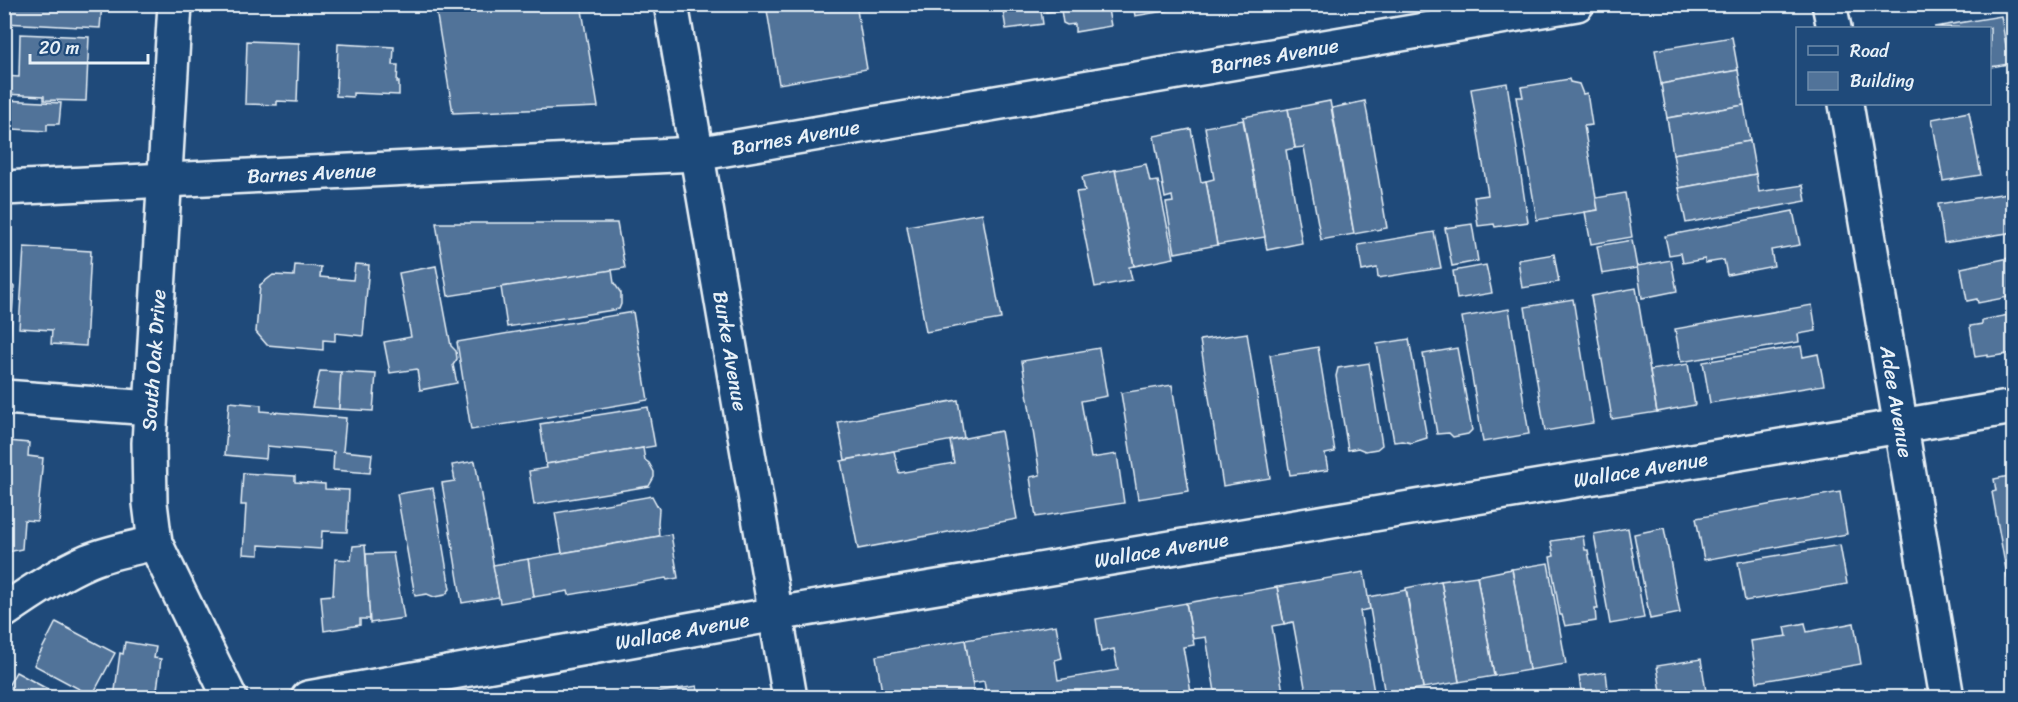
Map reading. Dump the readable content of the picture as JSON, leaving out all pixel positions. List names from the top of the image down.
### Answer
{
  "streets": {
    "street": [
      "Barnes Avenue",
      "Burke Avenue",
      "South Oak Drive",
      "Adee Avenue",
      "Wallace Avenue"
    ]
  },
  "crossings": [
    ["Barnes Avenue", "Burke Avenue"],
    ["Barnes Avenue", "South Oak Drive"],
    ["Burke Avenue", "Wallace Avenue"],
    ["Adee Avenue", "Wallace Avenue"]
  ],
  "legend": ["Road", "Building"],
  "scale_bar": "20 m"
}
